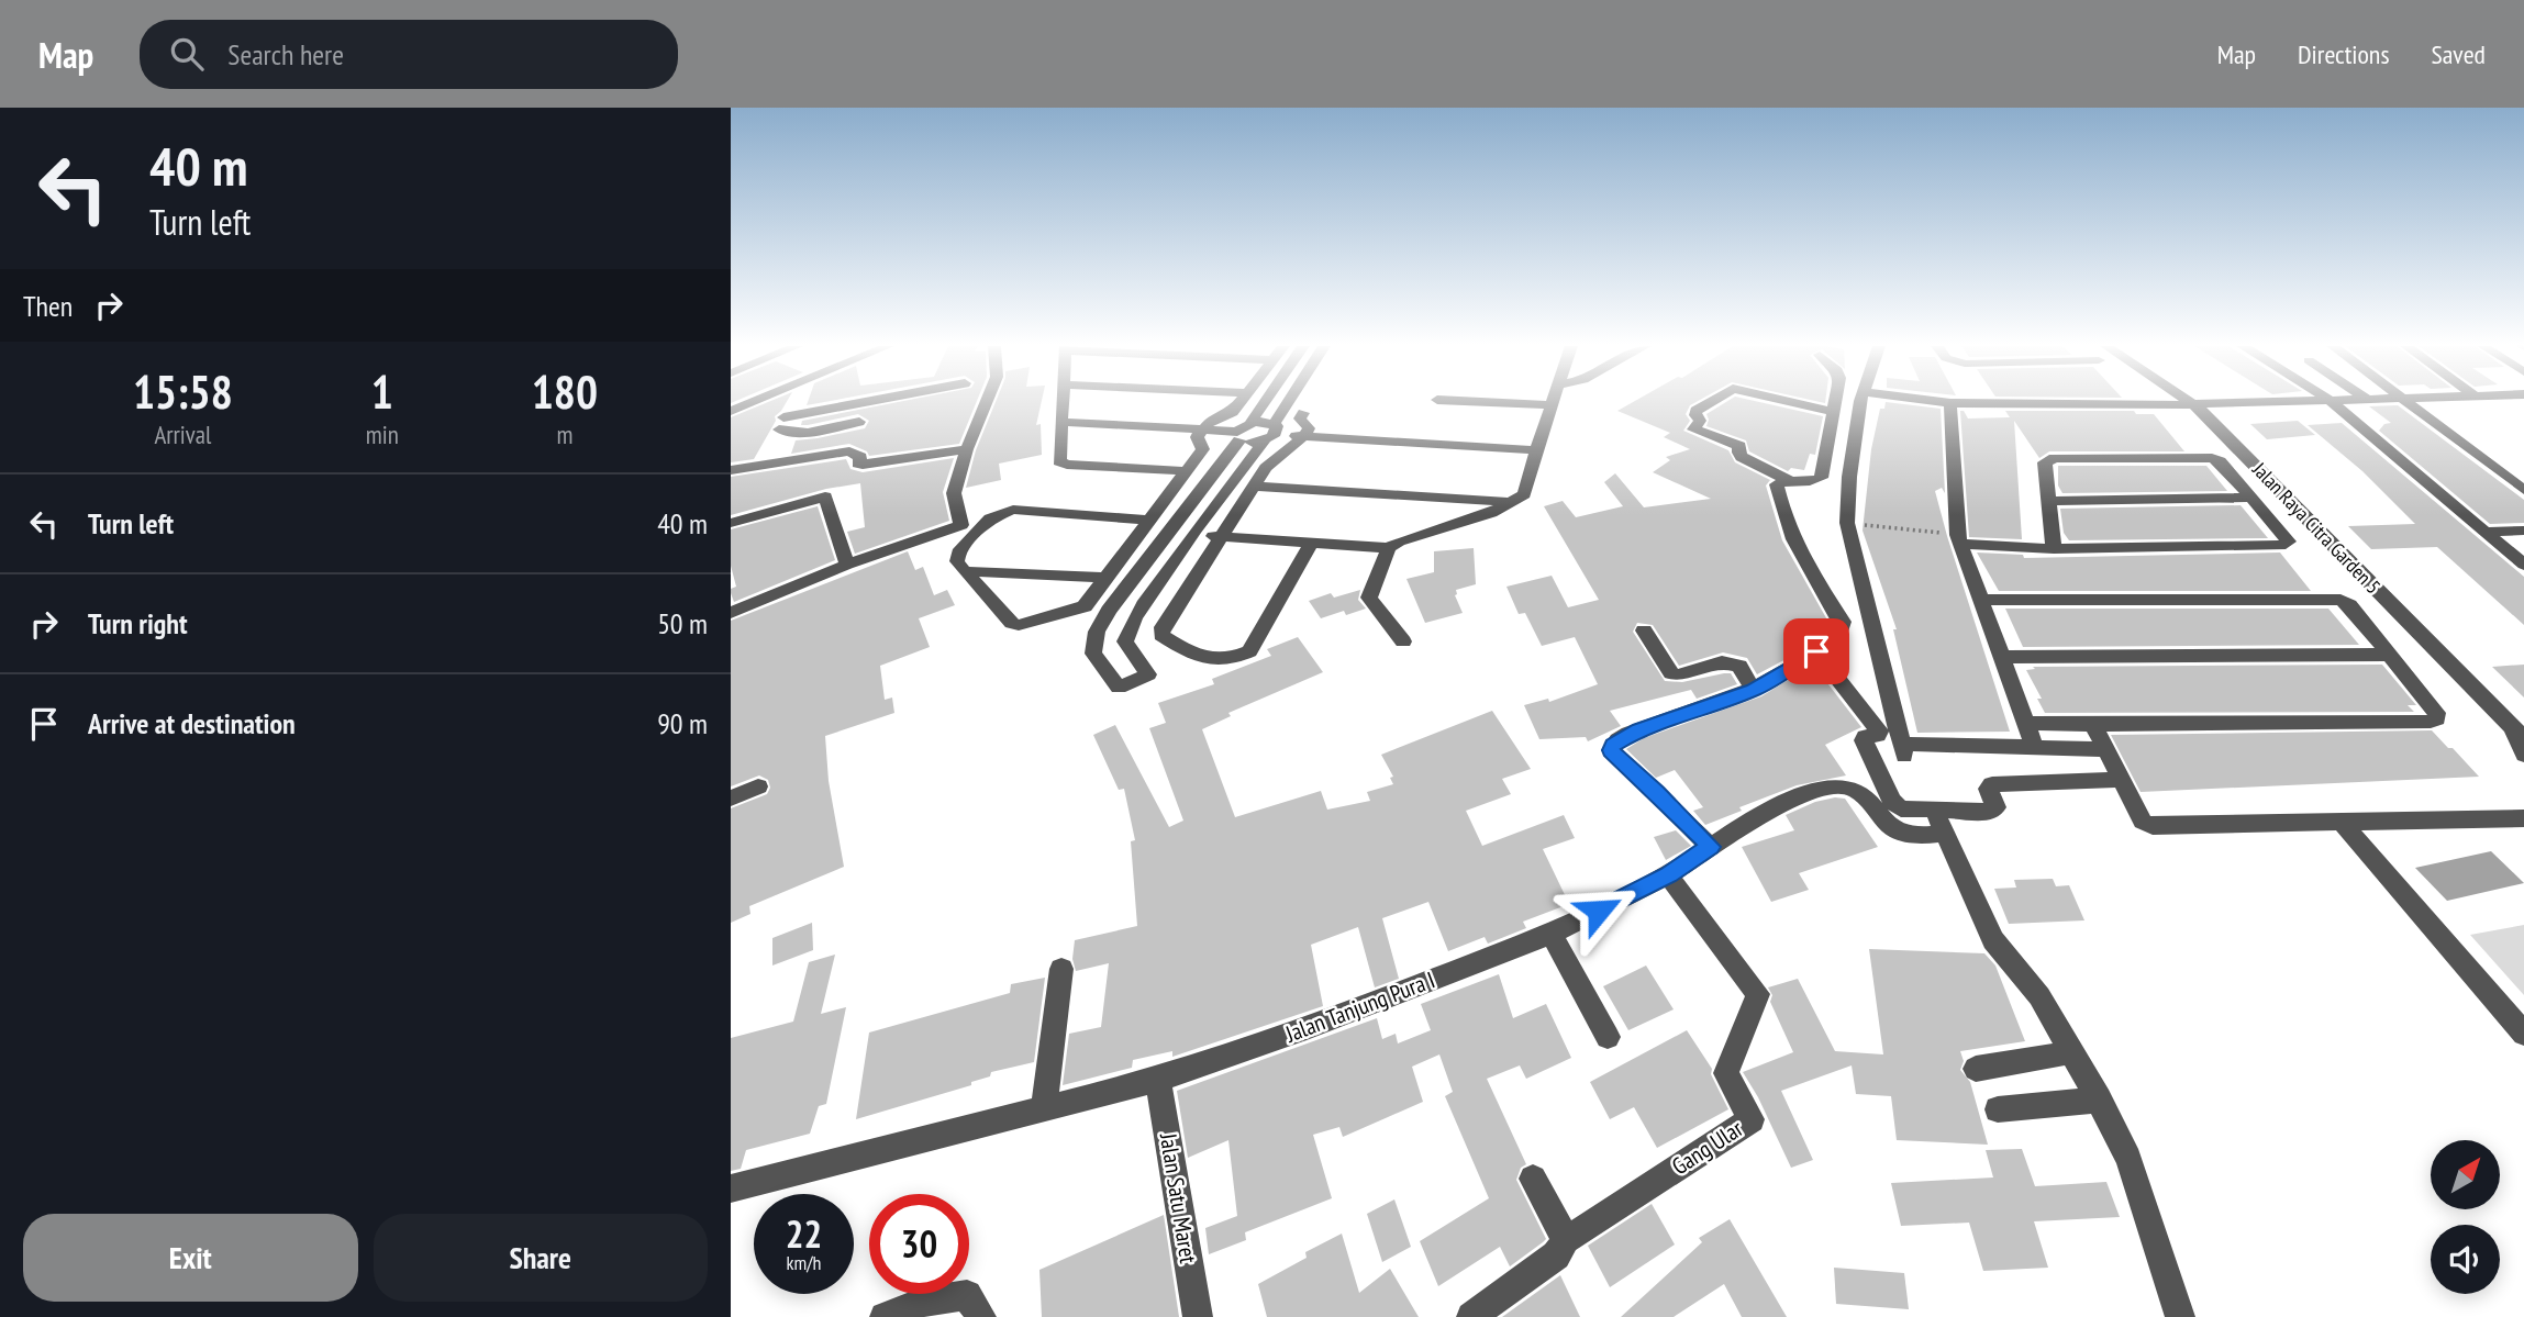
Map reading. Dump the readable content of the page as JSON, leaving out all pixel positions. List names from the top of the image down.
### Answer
{
  "streets": {
    "street": [
      "Jalan Raya Citra Garden 5",
      "Jalan Tanjung Pura I",
      "Gang Ular",
      "Jalan Satu Maret"
    ]
  },
  "crossings": [
    ["Jalan Tanjung Pura I", "Gang Ular"],
    ["Jalan Tanjung Pura I", "Jalan Satu Maret"]
  ],
  "north": "top right",
  "page": {
    "header": "Map",
    "search": "Search here",
    "nav": ["Map", "Directions", "Saved"],
    "turn": ["40 m", "Turn left"],
    "then": "Then",
    "eta": [
      "15:58",
      "Arrival",
      "1",
      "min",
      "180",
      "m"
    ],
    "list": [
      {
        "name": "Turn left",
        "value": "40 m"
      },
      {
        "name": "Turn right",
        "value": "50 m"
      },
      {
        "name": "Arrive at destination",
        "value": "90 m"
      }
    ],
    "speed": "22 km/h",
    "limit": "30",
    "buttons": ["Exit", "Share"]
  }
}
